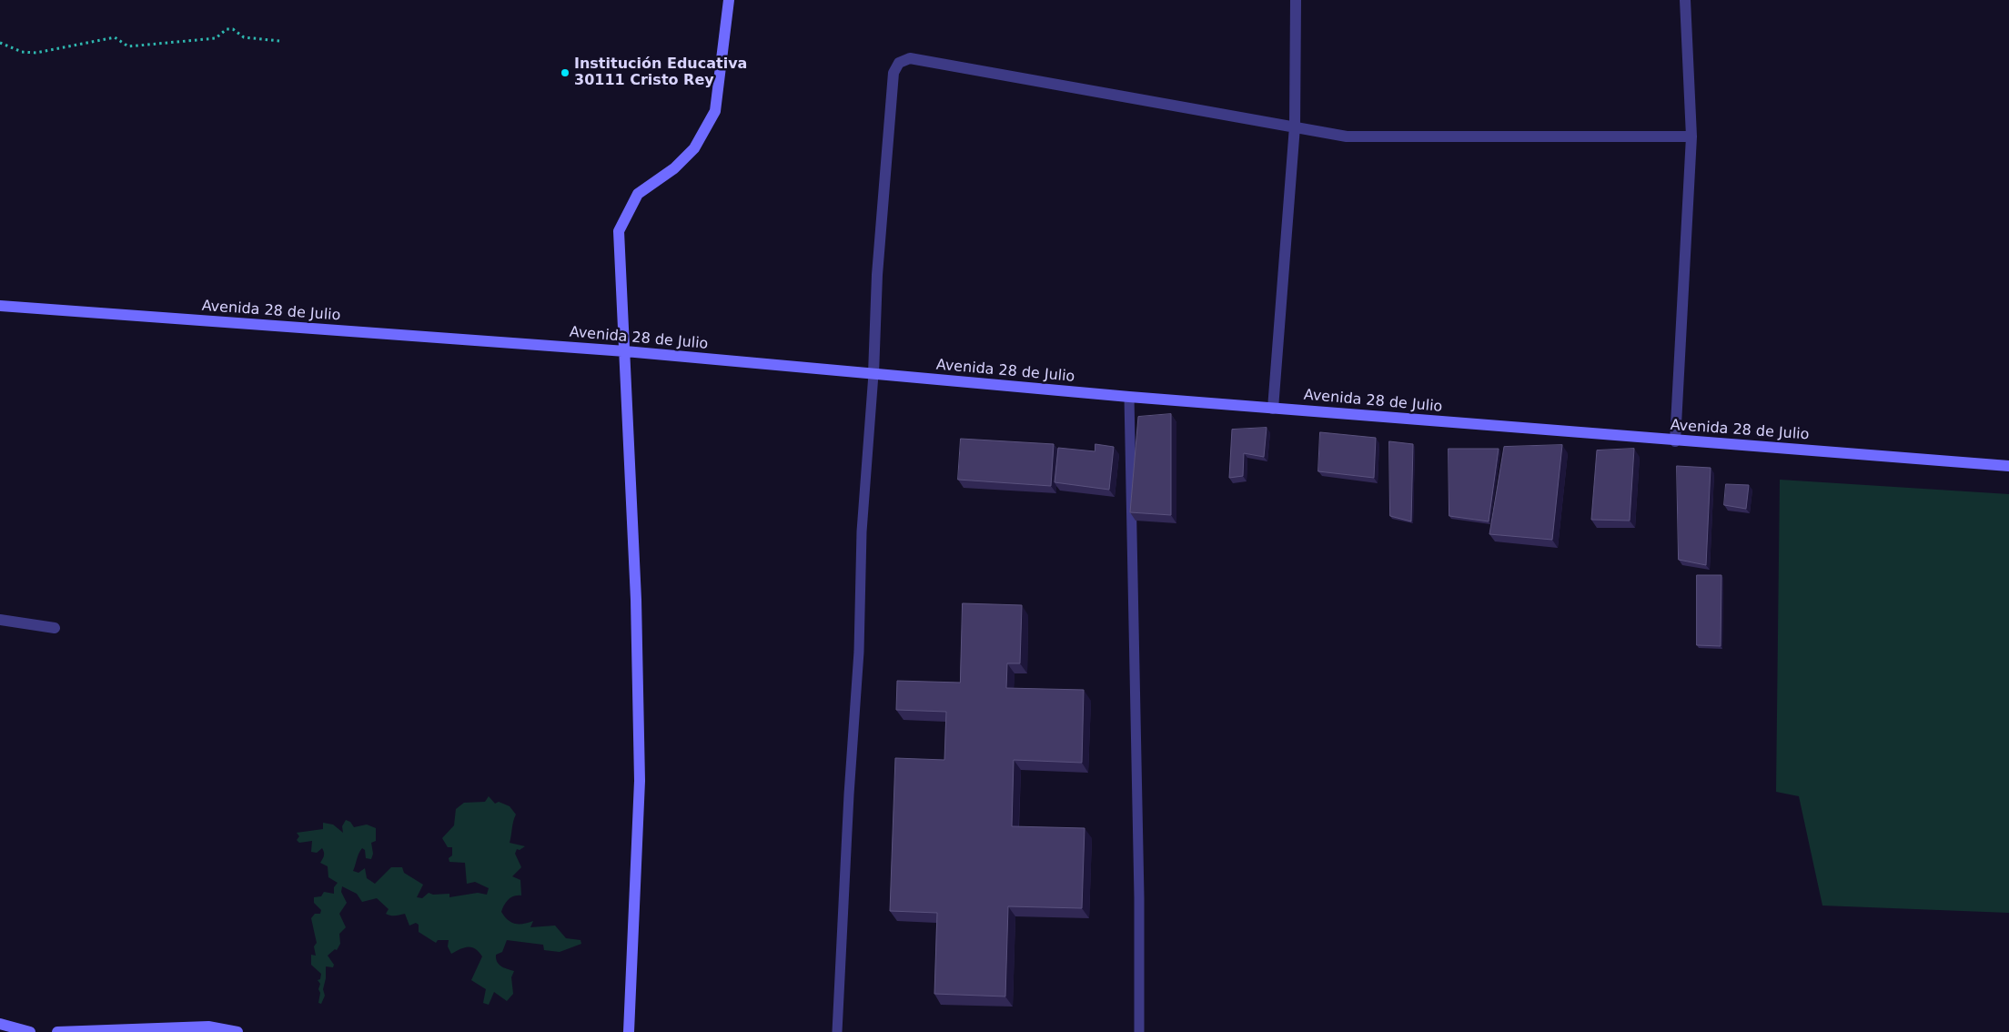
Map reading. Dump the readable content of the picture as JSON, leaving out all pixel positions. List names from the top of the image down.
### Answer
{
  "streets": {
    "street": ["Avenida 28 de Julio"]
  },
  "places": ["Institución Educativa 30111 Cristo Rey"]
}
